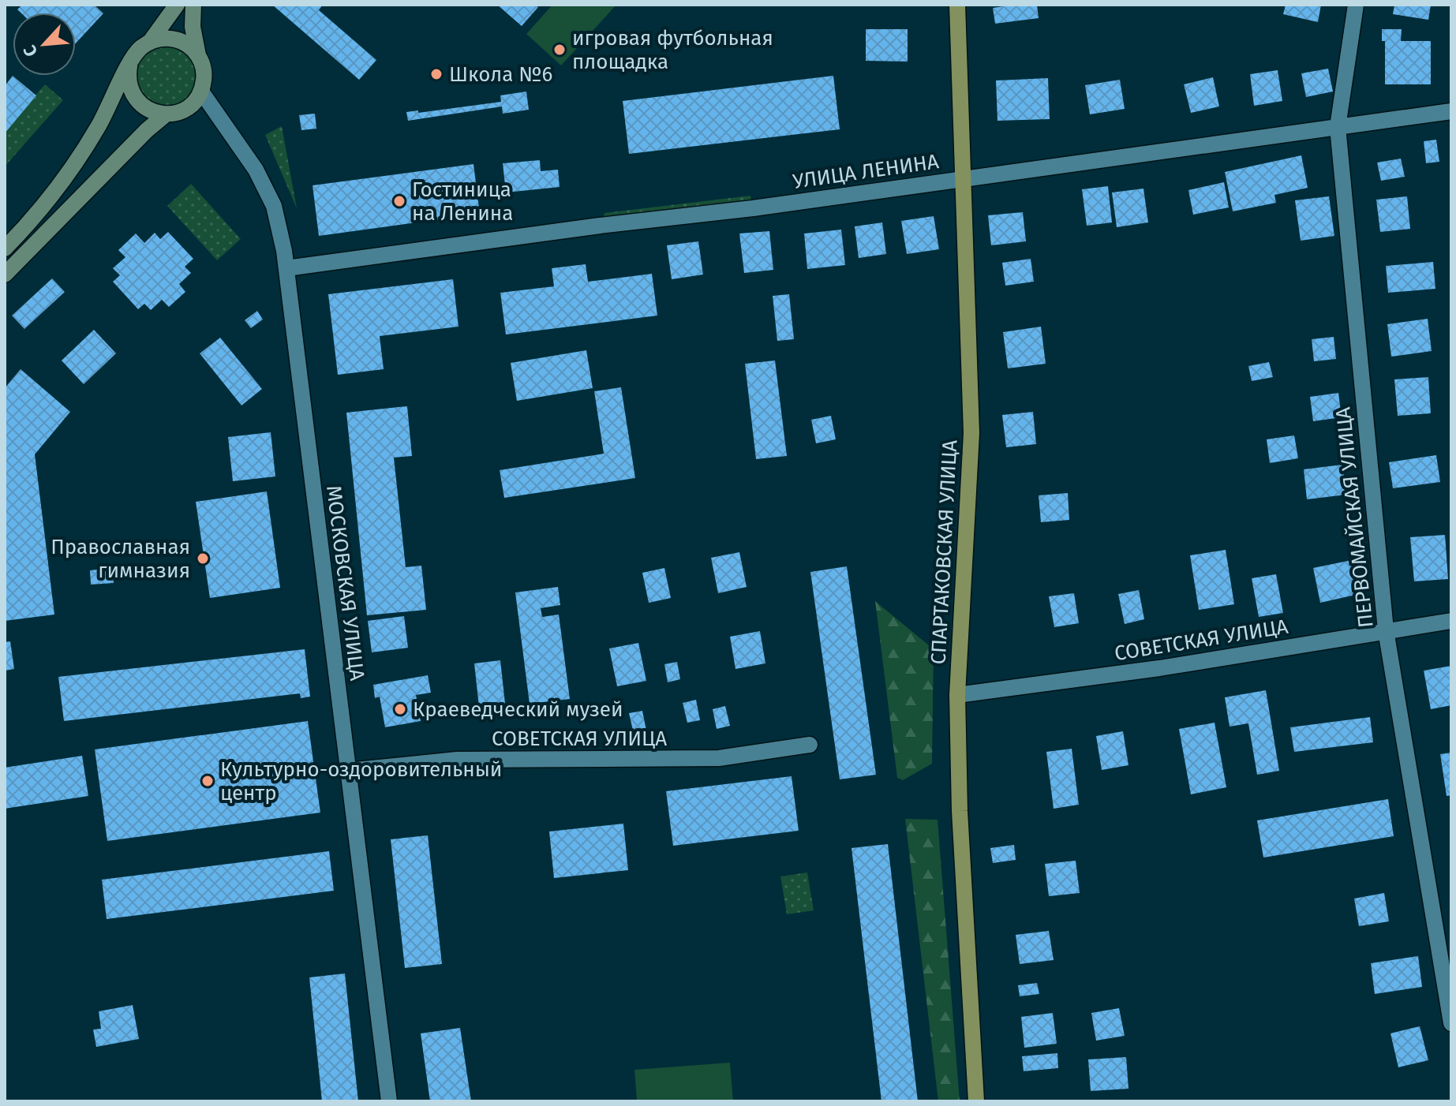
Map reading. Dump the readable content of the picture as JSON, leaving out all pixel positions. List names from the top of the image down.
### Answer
{
  "streets": {
    "main road": ["СПАРТАКОВСКАЯ УЛИЦА"],
    "street": [
      "УЛИЦА ЛЕНИНА",
      "ПЕРВОМАЙСКАЯ УЛИЦА",
      "МОСКОВСКАЯ УЛИЦА",
      "СОВЕТСКАЯ УЛИЦА"
    ]
  },
  "crossings": [
    ["УЛИЦА ЛЕНИНА", "ПЕРВОМАЙСКАЯ УЛИЦА"],
    ["УЛИЦА ЛЕНИНА", "СПАРТАКОВСКАЯ УЛИЦА"],
    ["УЛИЦА ЛЕНИНА", "МОСКОВСКАЯ УЛИЦА"],
    ["ПЕРВОМАЙСКАЯ УЛИЦА", "СОВЕТСКАЯ УЛИЦА"],
    ["СПАРТАКОВСКАЯ УЛИЦА", "СОВЕТСКАЯ УЛИЦА"],
    ["МОСКОВСКАЯ УЛИЦА", "СОВЕТСКАЯ УЛИЦА"]
  ],
  "places": [
    "игровая футбольная площадка",
    "Школа №6",
    "Гостиница на Ленина",
    "Православная гимназия",
    "Краеведческий музей",
    "Культурно-оздоровительный центр"
  ],
  "north": "bottom left"
}
